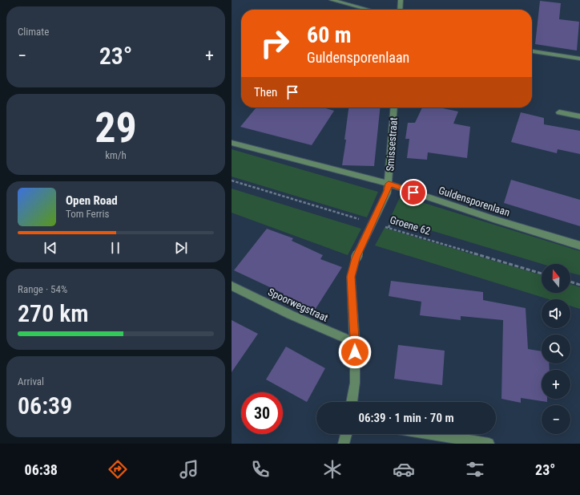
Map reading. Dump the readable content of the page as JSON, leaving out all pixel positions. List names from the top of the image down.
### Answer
{
  "streets": {
    "street": ["Smissestraat", "Guldensporenlaan", "Spoorwegstraat"],
    "path": ["Groene 62"]
  },
  "crossings": [
    ["Smissestraat", "Guldensporenlaan"],
    ["Smissestraat", "Spoorwegstraat"]
  ],
  "north": "top",
  "page": {
    "tile": [
      "Climate",
      ["29", "km/h"],
      ["Range · 54%", "270 km"],
      ["Arrival", "06:39"]
    ],
    "turn": ["60 m", "Guldensporenlaan"],
    "heat": ["−", "23°", "+"],
    "then": "Then",
    "song": ["Open Road", "Tom Ferris"],
    "map_buttons": ["+", "−"],
    "limit": "30",
    "trip": "06:39 · 1 min · 70 m",
    "tabs": ["06:38", "23°"]
  }
}
